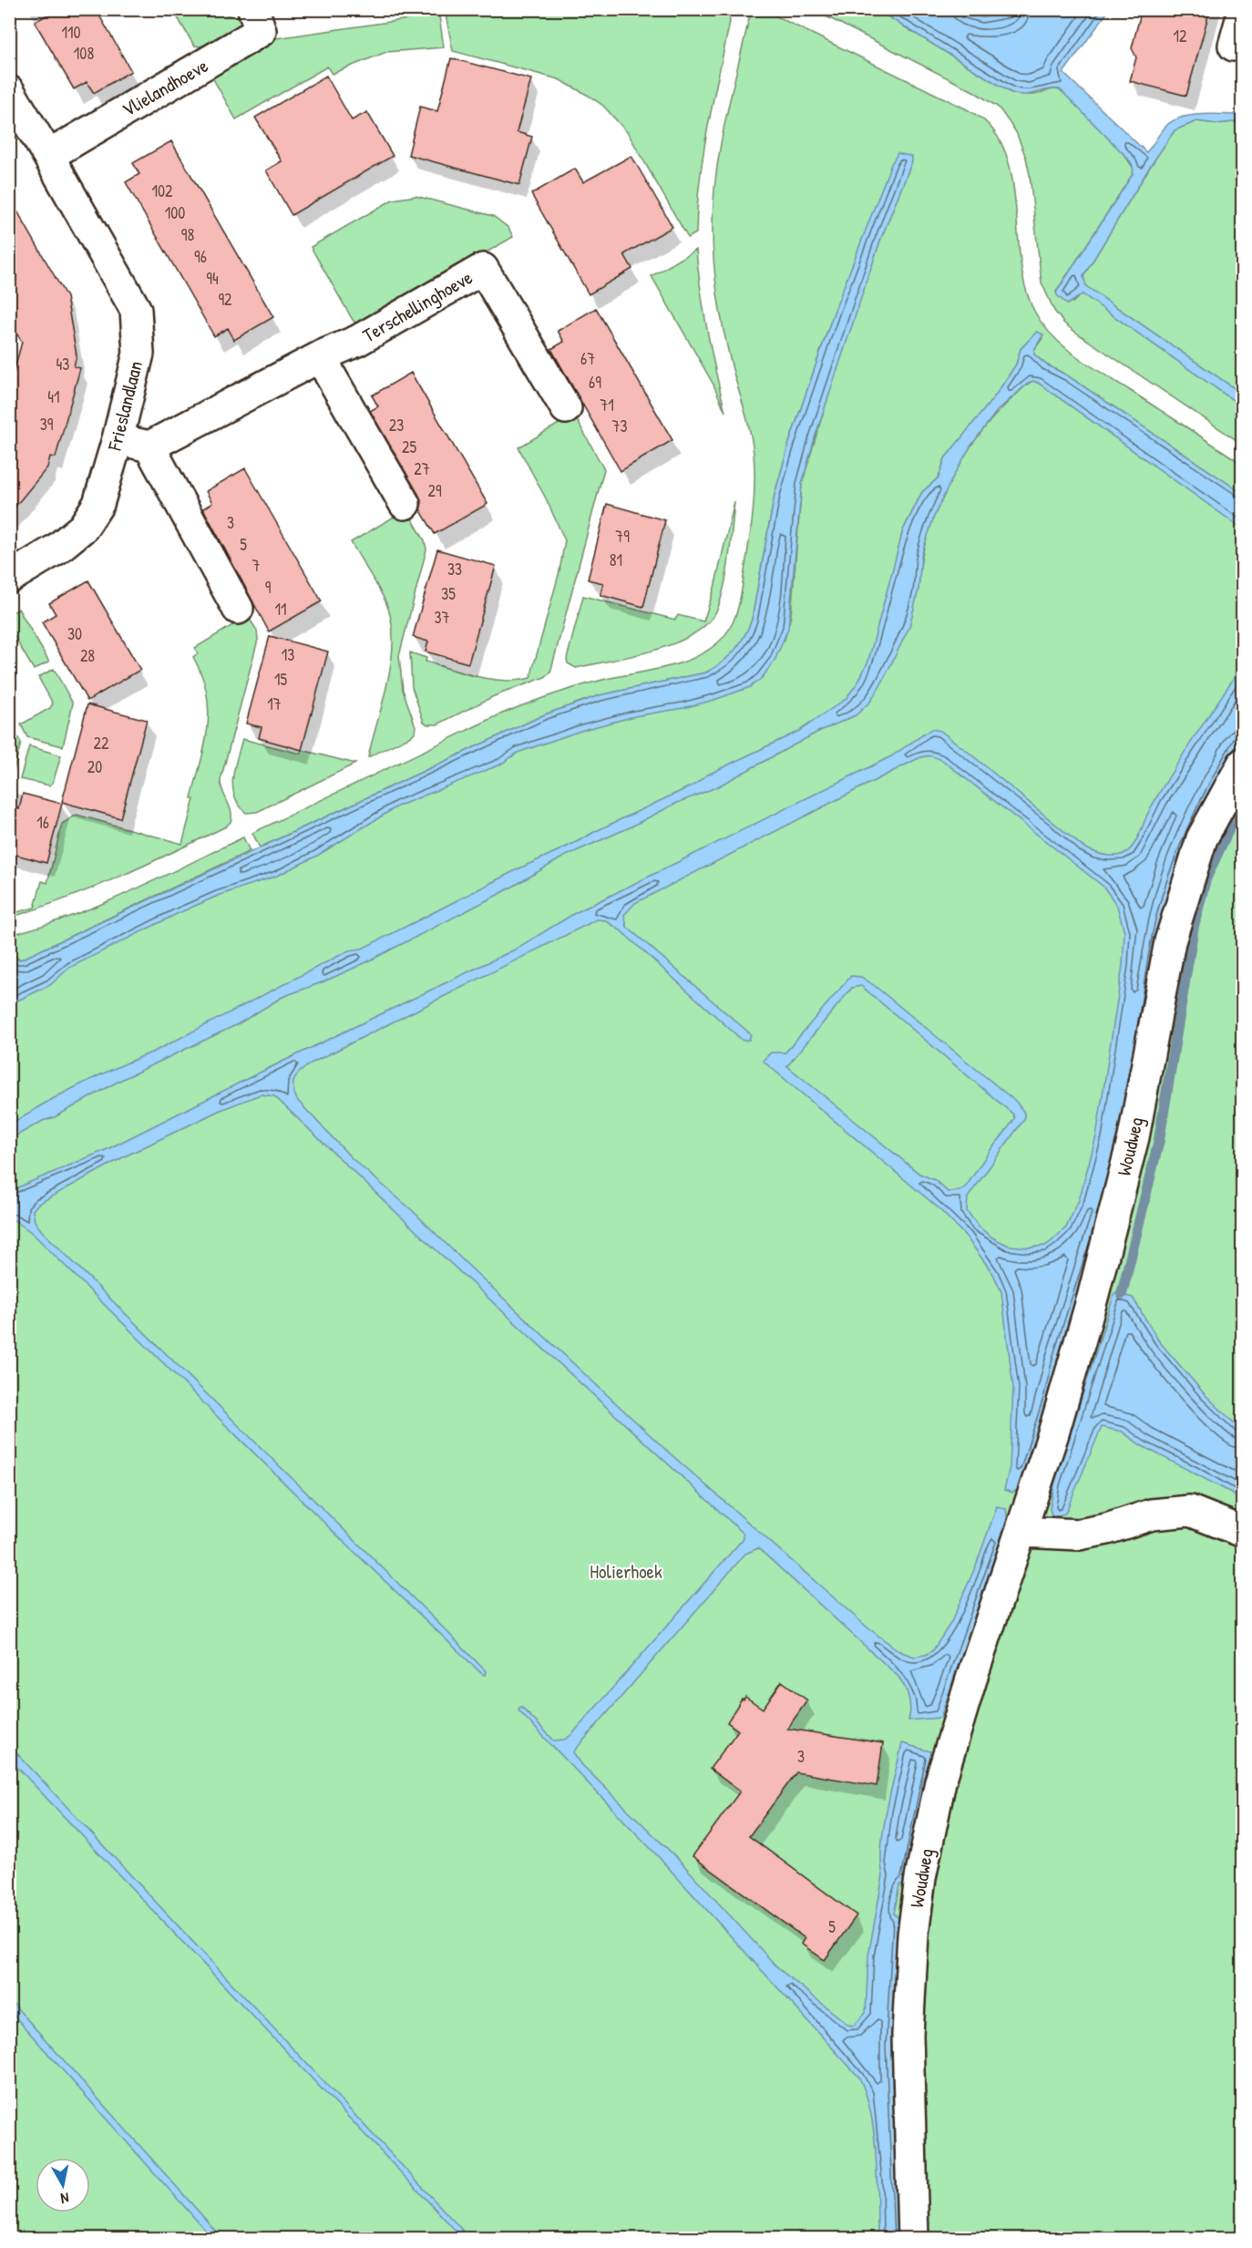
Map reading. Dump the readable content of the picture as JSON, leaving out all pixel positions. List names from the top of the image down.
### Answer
{
  "streets": {
    "street": [
      "Vlielandhoeve",
      "Terschellinghoeve",
      "Frieslandlaan",
      "Woudweg"
    ]
  },
  "crossings": [
    ["Vlielandhoeve", "Frieslandlaan"]
  ],
  "parks": ["Holierhoek"],
  "house_numbers": [
    "110",
    "12",
    "108",
    "102",
    "100",
    "98",
    "96",
    "94",
    "92",
    "67",
    "43",
    "69",
    "41",
    "71",
    "39",
    "23",
    "73",
    "25",
    "27",
    "29",
    "3",
    "79",
    "5",
    "81",
    "7",
    "33",
    "9",
    "35",
    "11",
    "37",
    "30",
    "13",
    "28",
    "15",
    "17",
    "22",
    "20",
    "16",
    "3",
    "5"
  ],
  "north": "bottom"
}
